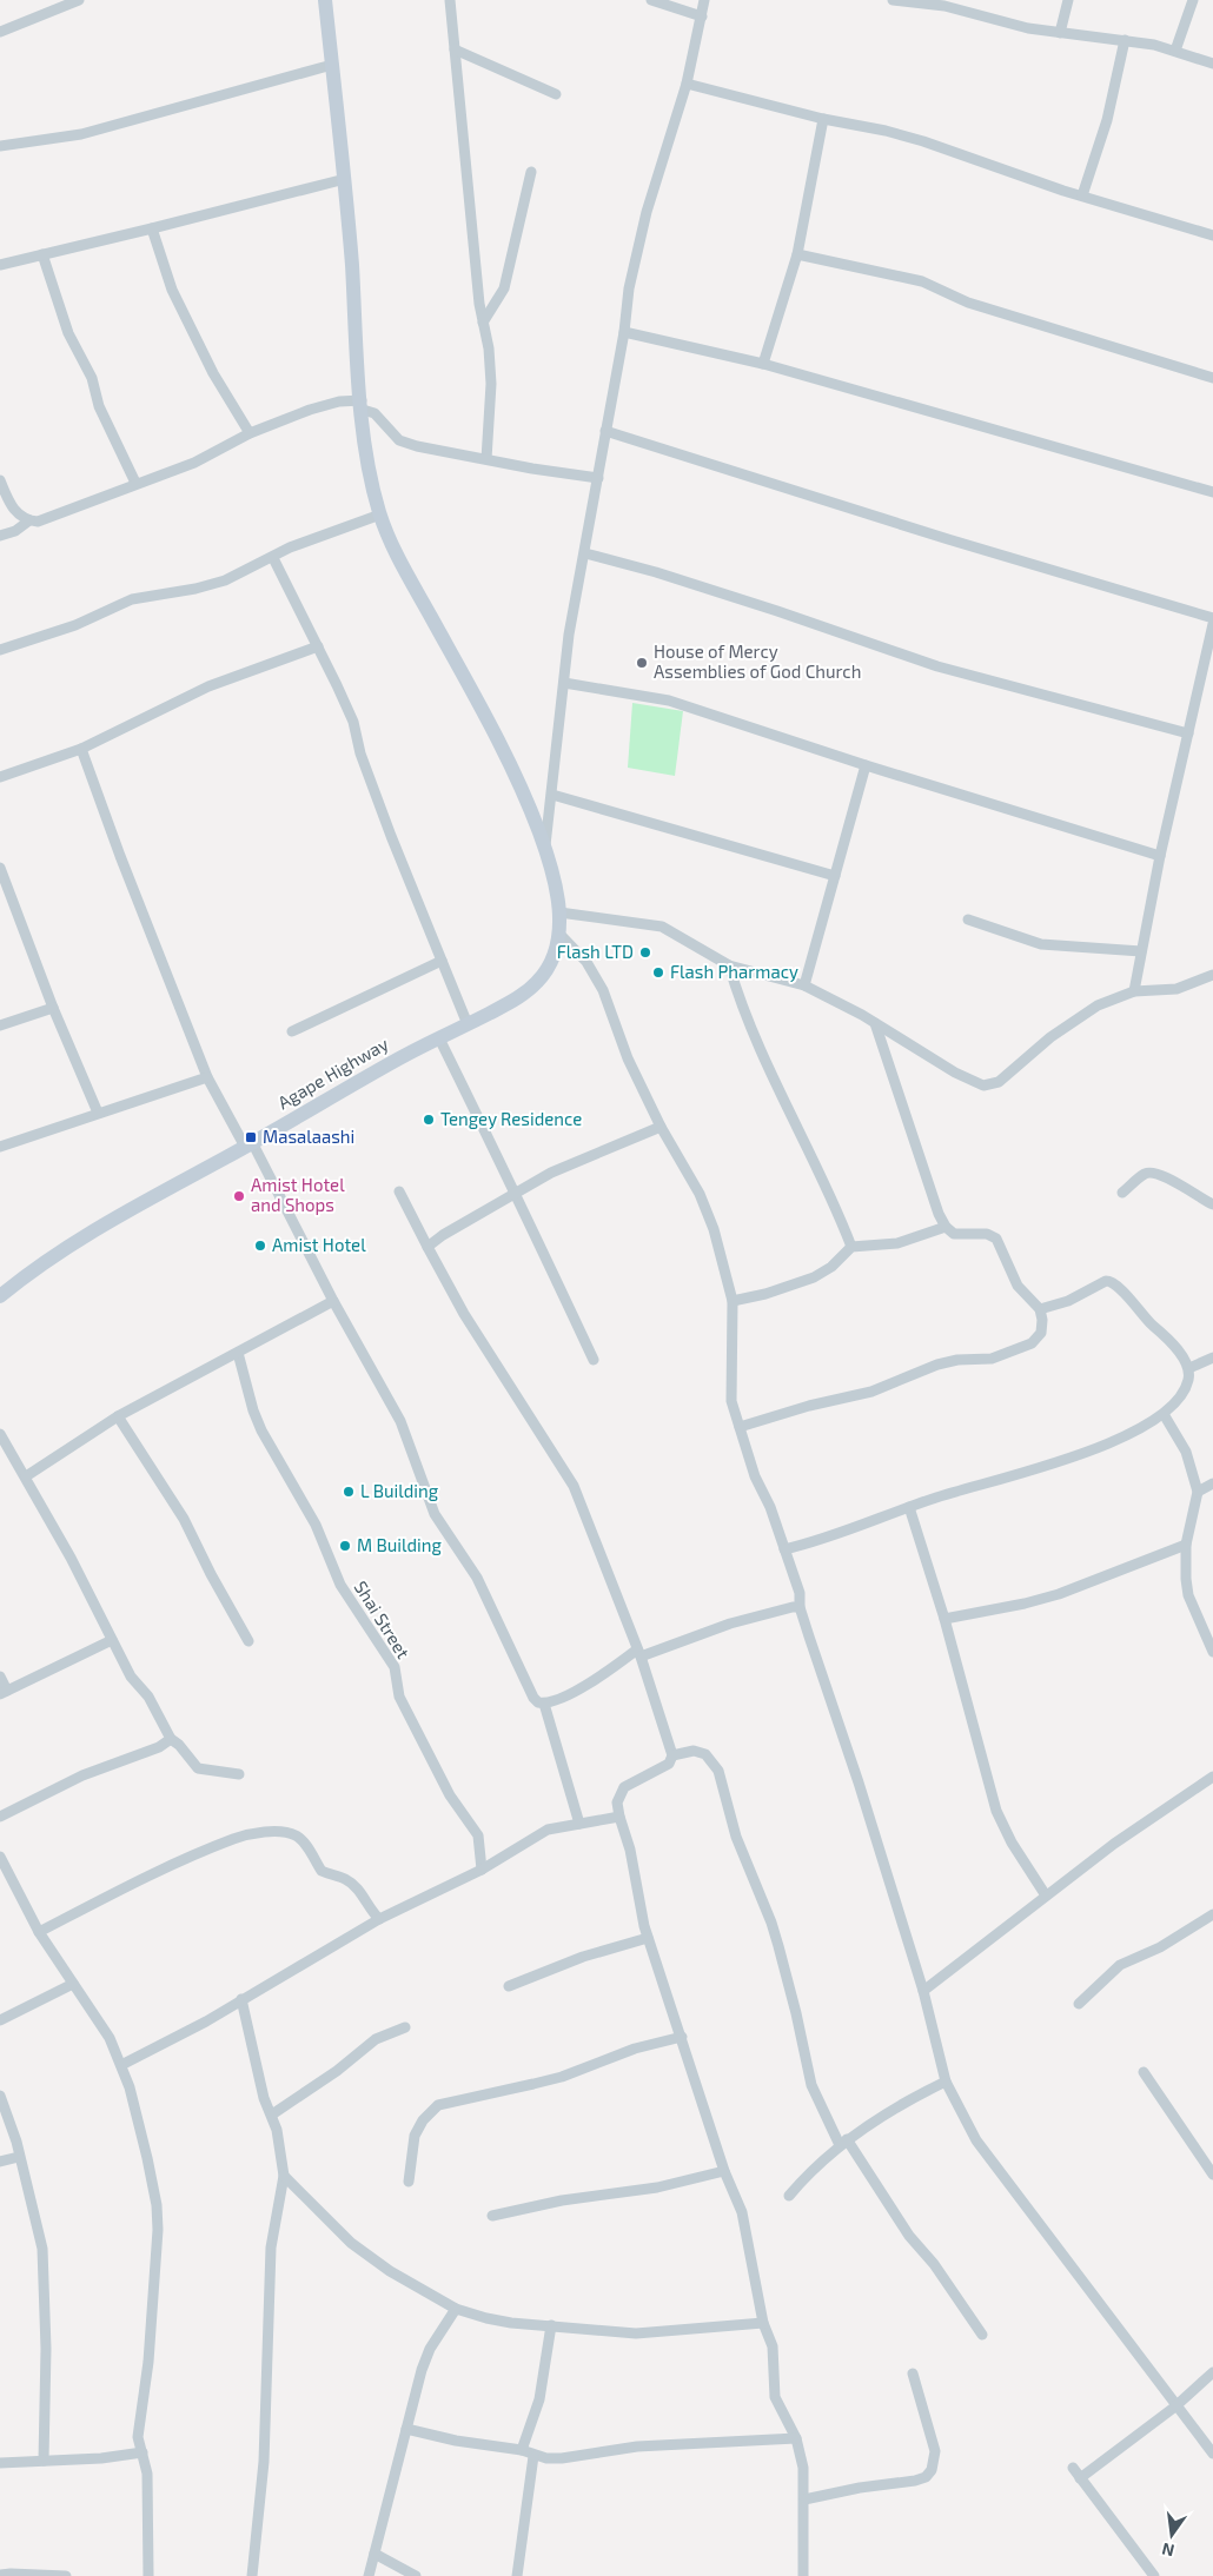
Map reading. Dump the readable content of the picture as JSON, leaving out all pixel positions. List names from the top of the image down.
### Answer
{
  "streets": {
    "street": ["Agape Highway", "Shai Street"]
  },
  "places": {
    "other": [
      "House of Mercy Assemblies of God Church",
      "Flash LTD",
      "Flash Pharmacy",
      "Tengey Residence",
      "Amist Hotel and Shops",
      "Amist Hotel",
      "L Building",
      "M Building"
    ],
    "transit": ["Masalaashi"]
  },
  "north": "bottom"
}
